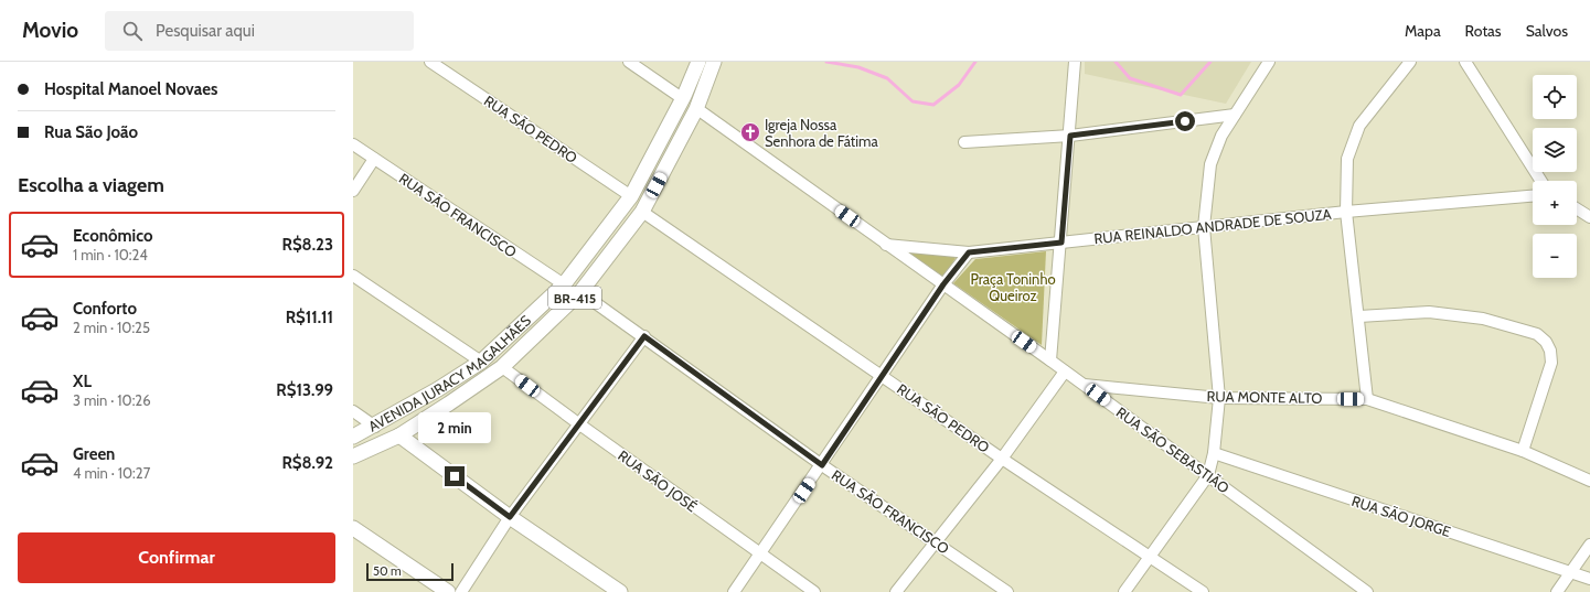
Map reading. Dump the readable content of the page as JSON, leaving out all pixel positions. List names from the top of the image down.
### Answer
{
  "streets": {
    "main road": ["BR-415", "AVENIDA JURACY MAGALHÃES"],
    "street": [
      "RUA SÃO PEDRO",
      "RUA SÃO FRANCISCO",
      "RUA REINALDO ANDRADE DE SOUZA",
      "RUA MONTE ALTO",
      "RUA SÃO SEBASTIÃO",
      "RUA SÃO JOSÉ",
      "RUA SÃO JORGE"
    ]
  },
  "crossings": [
    ["RUA SÃO PEDRO", "AVENIDA JURACY MAGALHÃES"],
    ["RUA SÃO FRANCISCO", "AVENIDA JURACY MAGALHÃES"],
    ["AVENIDA JURACY MAGALHÃES", "RUA SÃO JOSÉ"],
    ["RUA MONTE ALTO", "RUA SÃO SEBASTIÃO"]
  ],
  "parks": ["Praça Toninho Queiroz"],
  "places": {
    "church": ["Igreja Nossa Senhora de Fátima"]
  },
  "scale_bar": "50 m",
  "page": {
    "header": "Movio",
    "search": "Pesquisar aqui",
    "nav": ["Mapa", "Rotas", "Salvos"],
    "banner": ["Hospital Manoel Novaes", "Rua São João"],
    "map_buttons": ["+", "−"],
    "heading": "Escolha a viagem",
    "list": [
      {
        "name": "Econômico",
        "note": "1 min · 10:24",
        "value": "R$8.23"
      },
      {
        "name": "Conforto",
        "note": "2 min · 10:25",
        "value": "R$11.11"
      },
      {
        "name": "XL",
        "note": "3 min · 10:26",
        "value": "R$13.99"
      },
      {
        "name": "Green",
        "note": "4 min · 10:27",
        "value": "R$8.92"
      }
    ],
    "bubble": "2 min",
    "buttons": "Confirmar",
    "scale": "50 m"
  }
}
